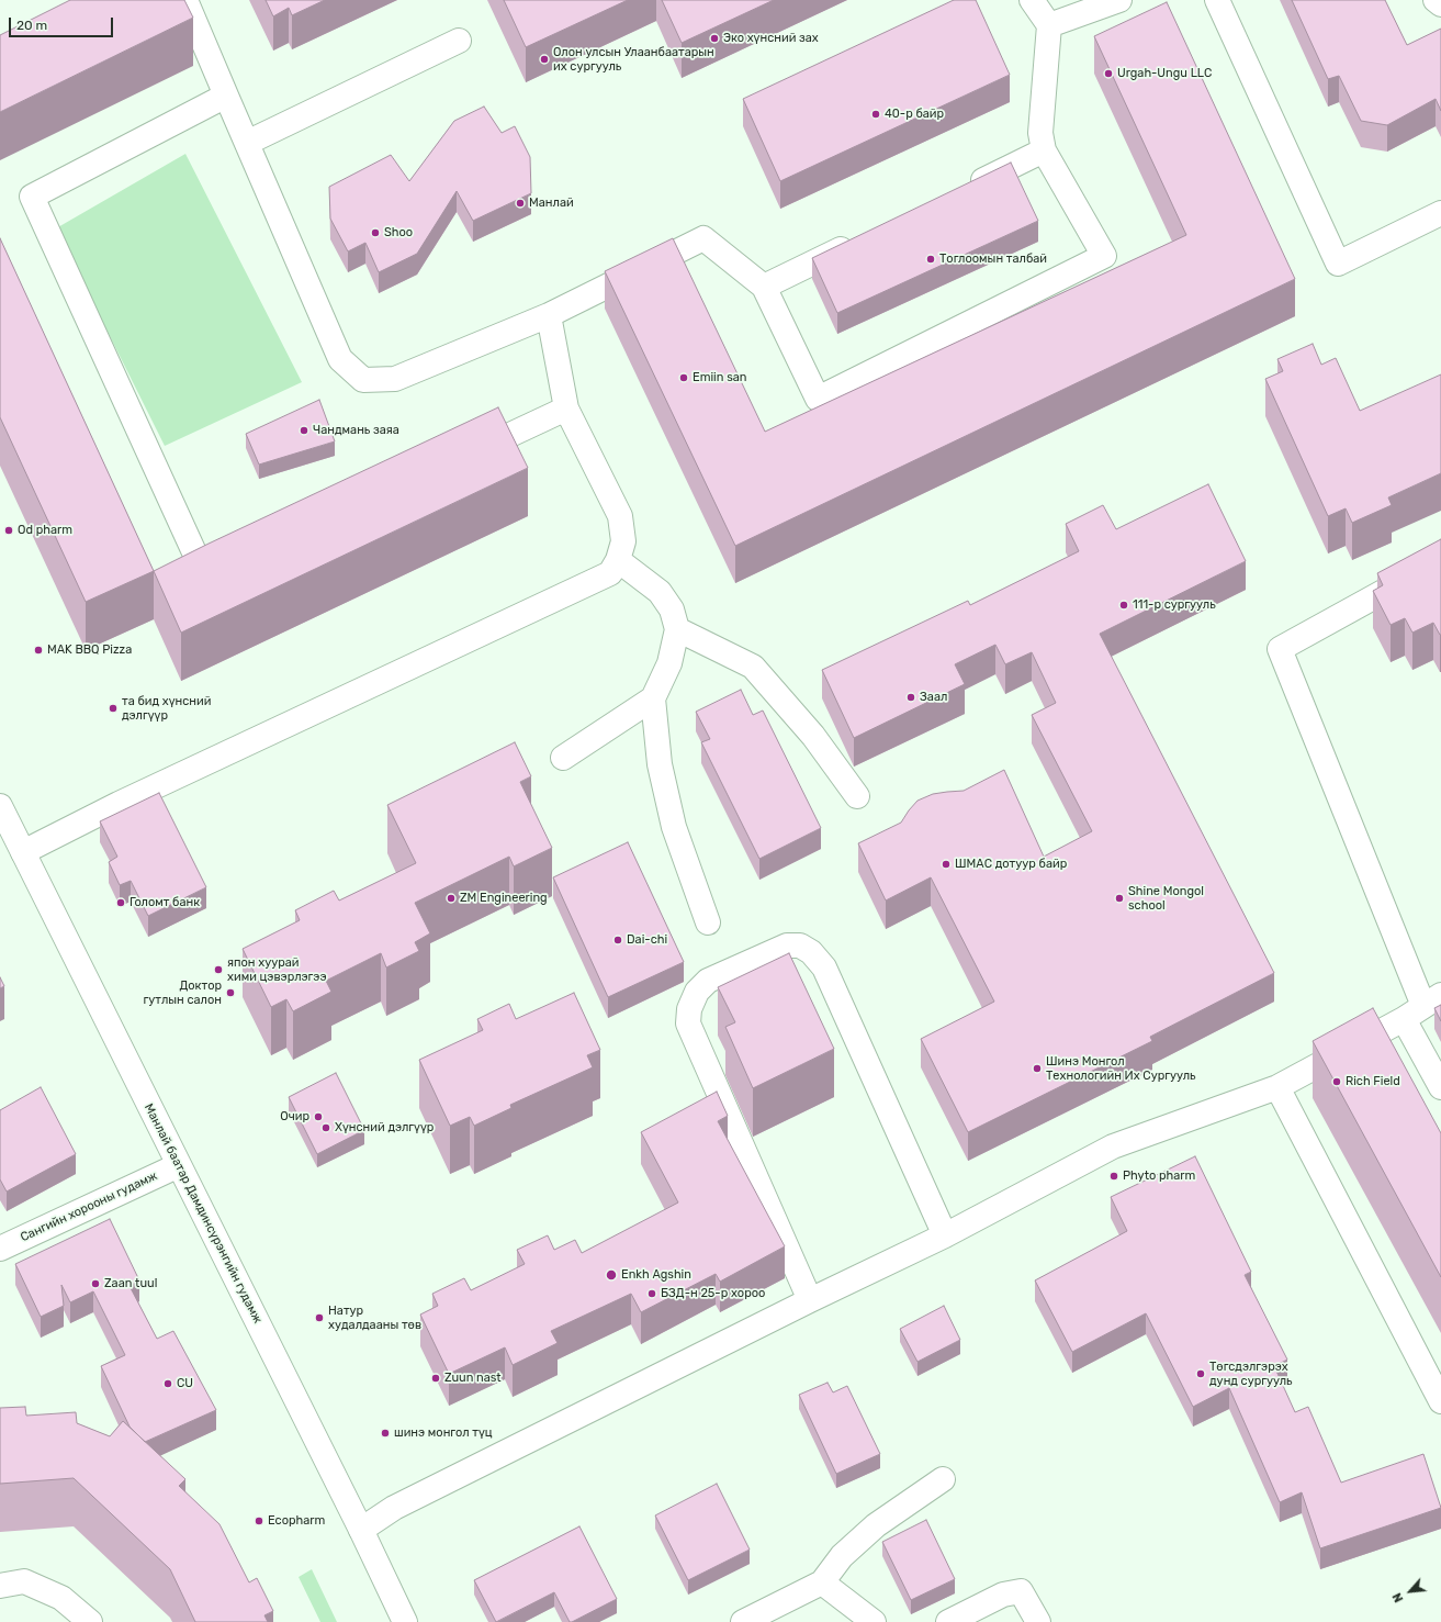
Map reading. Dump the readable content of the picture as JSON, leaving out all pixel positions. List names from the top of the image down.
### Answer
{
  "streets": {
    "street": ["Сангийн хорооны гудамж", "Манлай баатар Дамдинсүрэнгийн гудамж"]
  },
  "crossings": [
    ["Сангийн хорооны гудамж", "Манлай баатар Дамдинсүрэнгийн гудамж"]
  ],
  "places": [
    "Эко хүнсний зах",
    "Олон улсын Улаанбаатарын их сургууль",
    "Urgah-Ungu LLC",
    "40-р байр",
    "Манлай",
    "Shoo",
    "Тоглоомын талбай",
    "Emiin san",
    "Чандмань заяа",
    "Od pharm",
    "111-р сургууль",
    "MAK BBQ Pizza",
    "Заал",
    "та бид хүнсний дэлгүүр",
    "ШМАС дотуур байр",
    "ZM Engineering",
    "Shine Mongol school",
    "Голомт банк",
    "Dai-chi",
    "япон хуурай хими цэвэрлэгээ",
    "Доктор гутлын салон",
    "Шинэ Монгол Технологийн Их Сургууль",
    "Rich Field",
    "Очир",
    "Хүнсний дэлгүүр",
    "Phyto pharm",
    "Enkh Agshin",
    "Zaan tuul",
    "БЗД-н 25-р хороо",
    "Натур худалдааны төв",
    "Төгсдэлгэрэх дунд сургууль",
    "Zuun nast",
    "CU",
    "шинэ монгол түц",
    "Ecopharm"
  ],
  "scale_bar": "20 m",
  "north": "bottom left"
}
